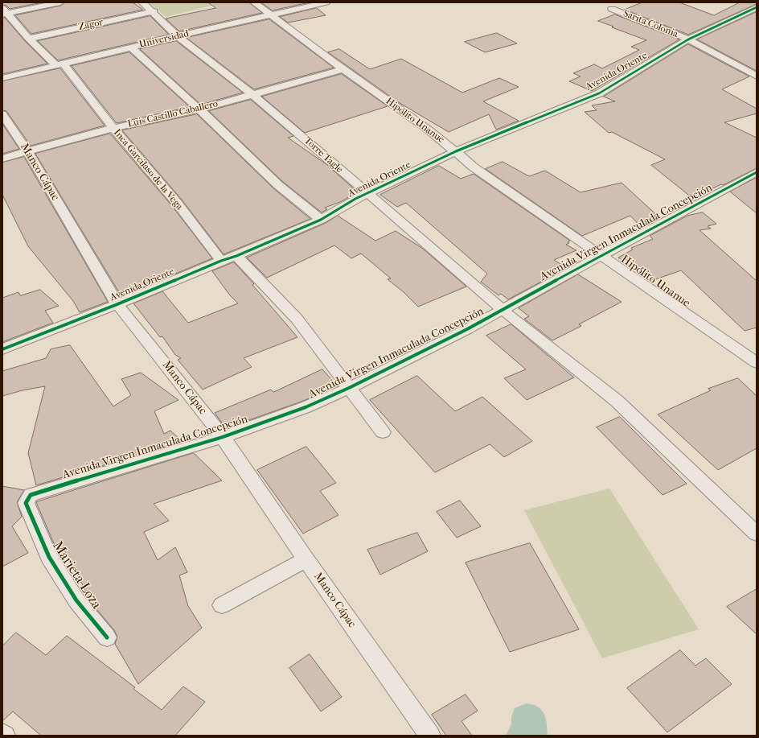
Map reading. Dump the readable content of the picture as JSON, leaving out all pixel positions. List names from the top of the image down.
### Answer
{
  "streets": {
    "street": [
      "Sarita Colonia",
      "Zagor",
      "Universidad",
      "Avenida Oriente",
      "Luis Castillo Caballero",
      "Hipólito Unanue",
      "Torre Tagle",
      "Inca Garcilaso de la Vega",
      "Manco Cápac",
      "Avenida Virgen Inmaculada Concepción",
      "Marieta Loza"
    ]
  },
  "crossings": [
    ["Sarita Colonia", "Avenida Oriente"],
    ["Zagor", "Torre Tagle"],
    ["Zagor", "Inca Garcilaso de la Vega"],
    ["Universidad", "Hipólito Unanue"],
    ["Universidad", "Torre Tagle"],
    ["Universidad", "Inca Garcilaso de la Vega"],
    ["Avenida Oriente", "Hipólito Unanue"],
    ["Avenida Oriente", "Torre Tagle"],
    ["Avenida Oriente", "Inca Garcilaso de la Vega"],
    ["Avenida Oriente", "Manco Cápac"],
    ["Luis Castillo Caballero", "Hipólito Unanue"],
    ["Luis Castillo Caballero", "Torre Tagle"],
    ["Luis Castillo Caballero", "Inca Garcilaso de la Vega"],
    ["Luis Castillo Caballero", "Manco Cápac"],
    ["Hipólito Unanue", "Avenida Virgen Inmaculada Concepción"],
    ["Torre Tagle", "Avenida Virgen Inmaculada Concepción"],
    ["Manco Cápac", "Avenida Virgen Inmaculada Concepción"],
    ["Avenida Virgen Inmaculada Concepción", "Marieta Loza"]
  ]
}
